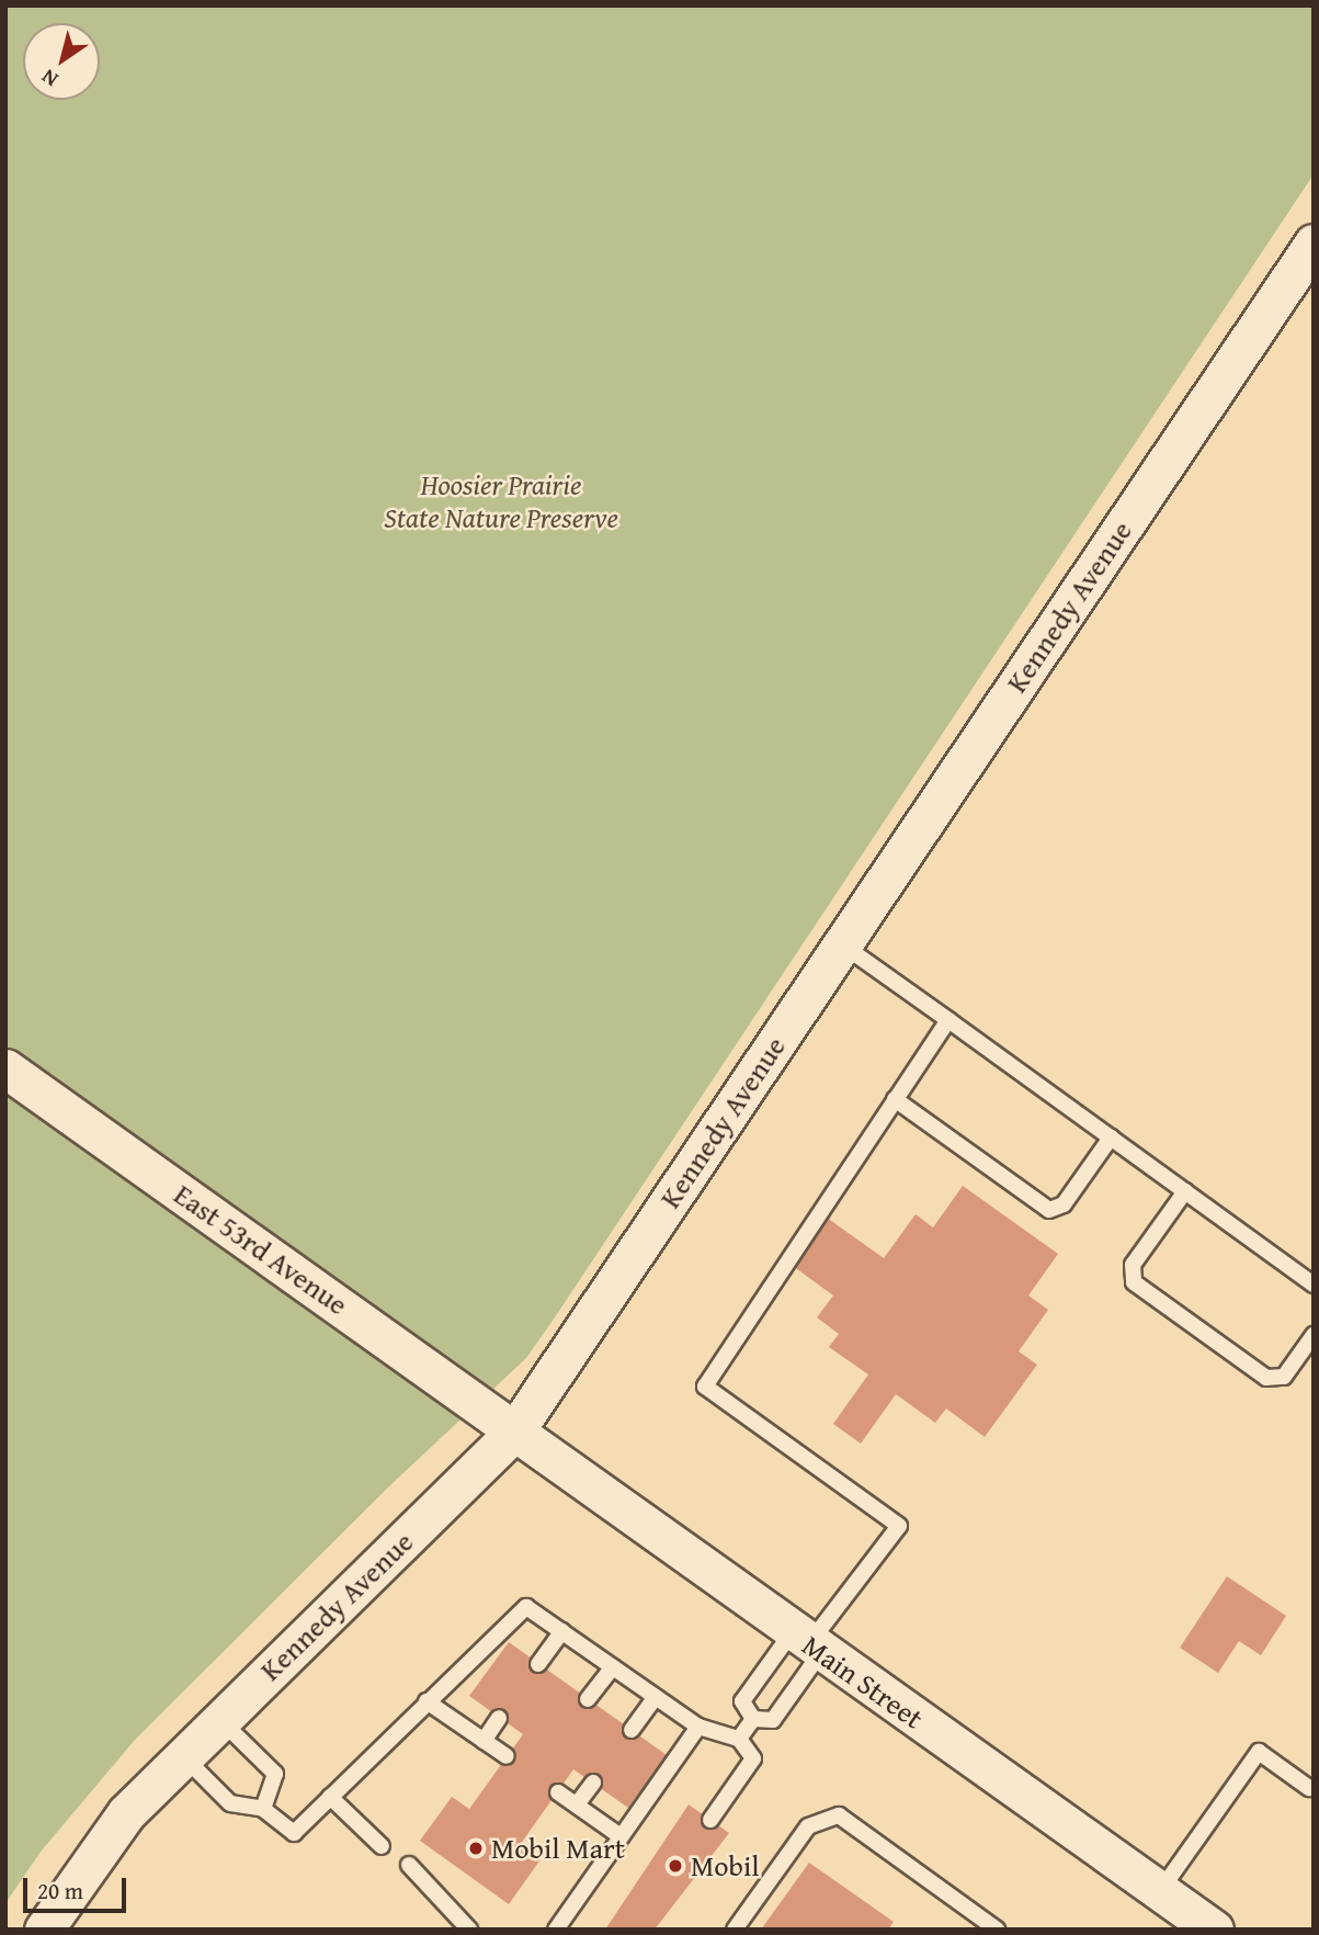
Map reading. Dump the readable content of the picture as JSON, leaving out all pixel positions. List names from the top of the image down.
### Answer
{
  "streets": {
    "street": ["Kennedy Avenue", "East 53rd Avenue", "Main Street"]
  },
  "crossings": [
    ["Kennedy Avenue", "East 53rd Avenue"],
    ["Kennedy Avenue", "Main Street"],
    ["East 53rd Avenue", "Main Street"]
  ],
  "parks": ["Hoosier Prairie State Nature Preserve"],
  "places": ["Mobil Mart", "Mobil"],
  "scale_bar": "20 m",
  "north": "bottom left"
}
